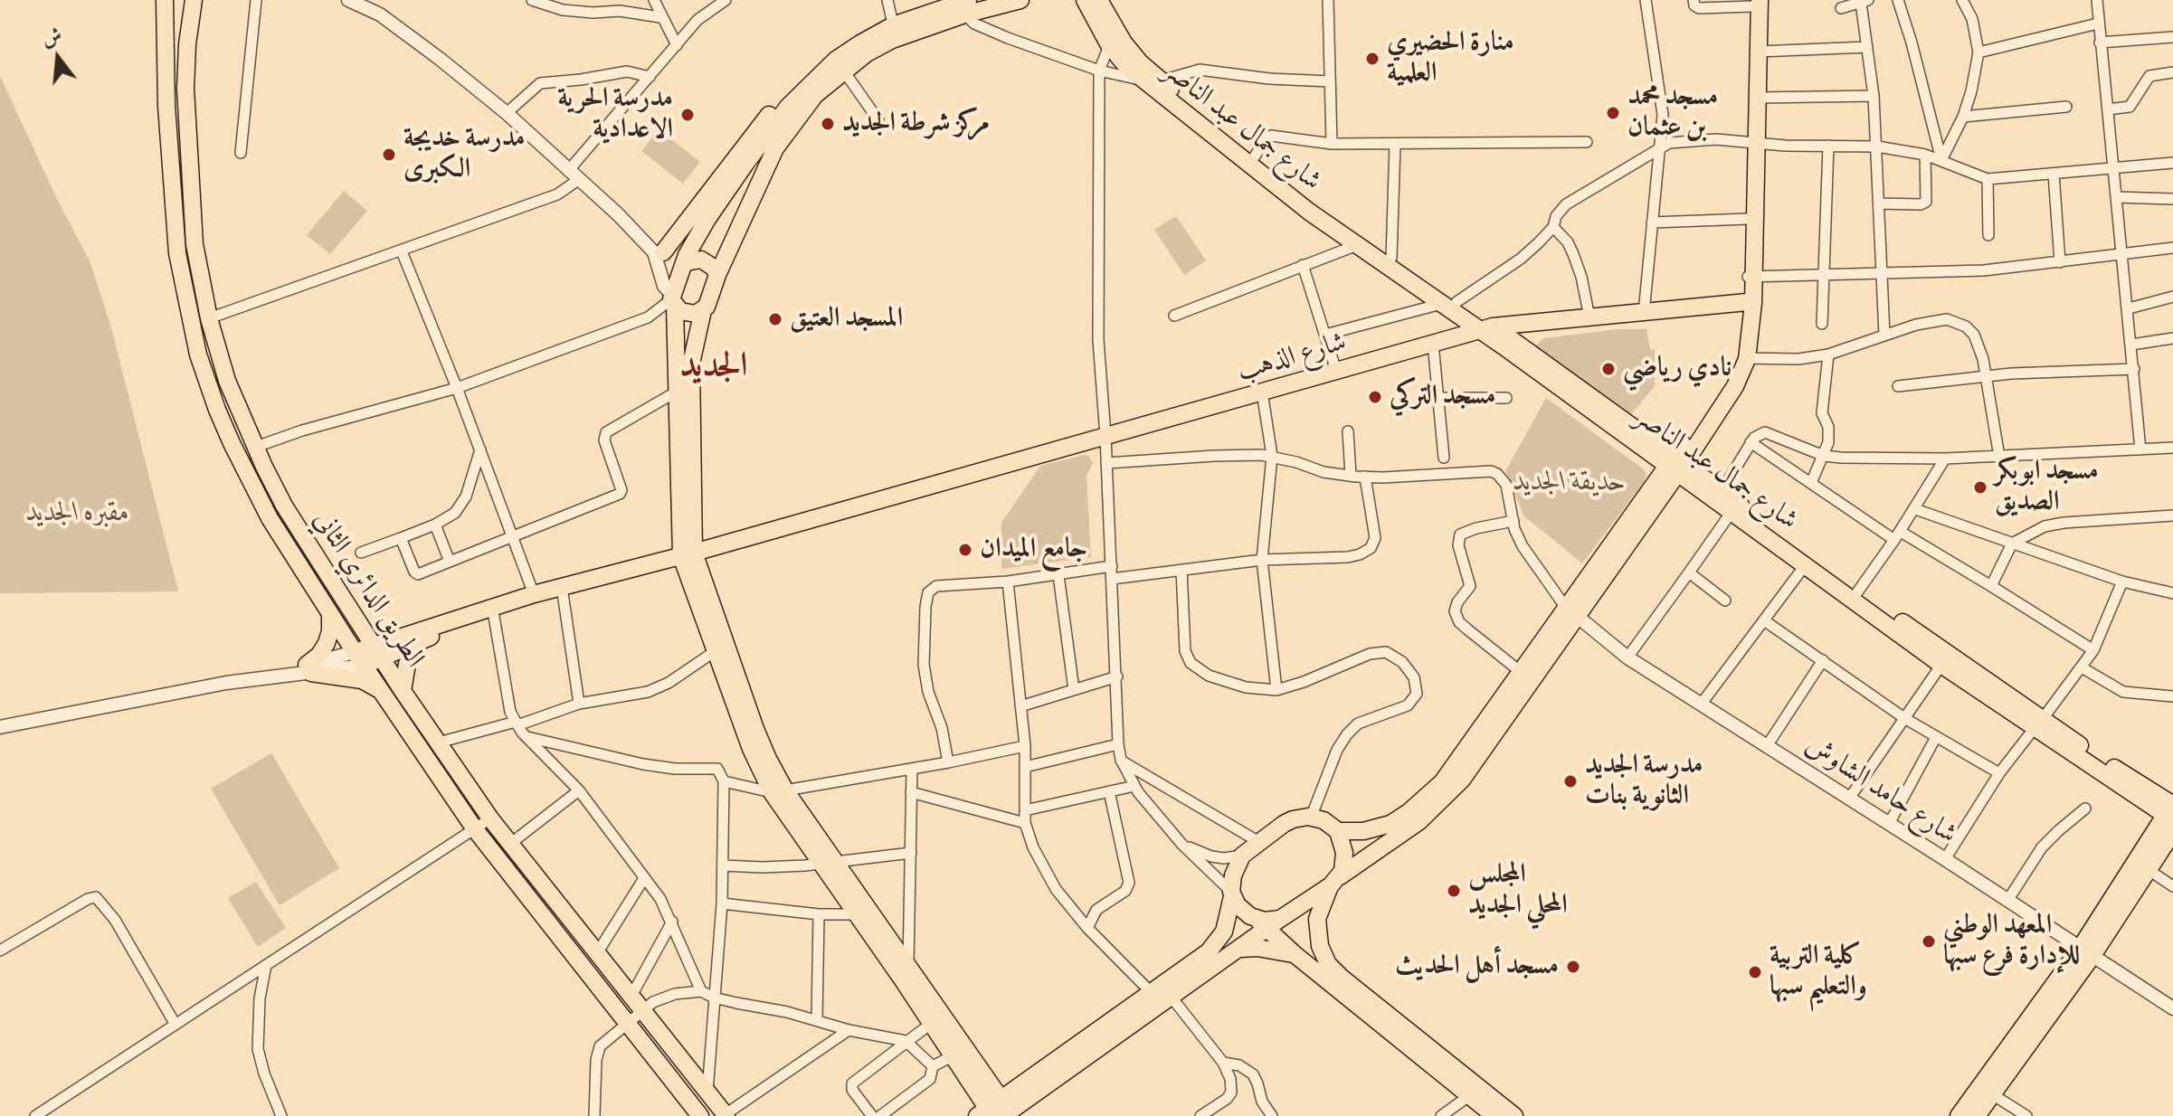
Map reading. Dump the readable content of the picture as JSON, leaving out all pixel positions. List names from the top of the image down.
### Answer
{
  "streets": {
    "main road": ["شارع جمال عبد الناصر", "شارع الذهب", "الطريق الدائري الثاني"],
    "street": ["شارع حامد الشاوش"]
  },
  "crossings": [
    ["شارع جمال عبد الناصر", "شارع الذهب"],
    ["شارع الذهب", "الطريق الدائري الثاني"]
  ],
  "districts": ["الجديد"],
  "parks": ["حديقة الجديد", "مقبره الجديد"],
  "places": [
    "منارة الحضيري العلمية",
    "مسجد محمد بن عثمان",
    "مدرسة الحرية الاعدادية",
    "مركز شرطة الجديد",
    "مدرسة خديجة الكبرى",
    "المسجد العتيق",
    "نادي رياضي",
    "مسجد التركي",
    "مسجد ابوبكر الصديق",
    "جامع الميدان",
    "مدرسة الجديد الثانوية بنات",
    "المجلس المحلي الجديد",
    "المعهد الوطني للإدارة فرع سبها",
    "مسجد أهل الحديث",
    "كلية التربية والتعليم سبها"
  ],
  "north": "top"
}
